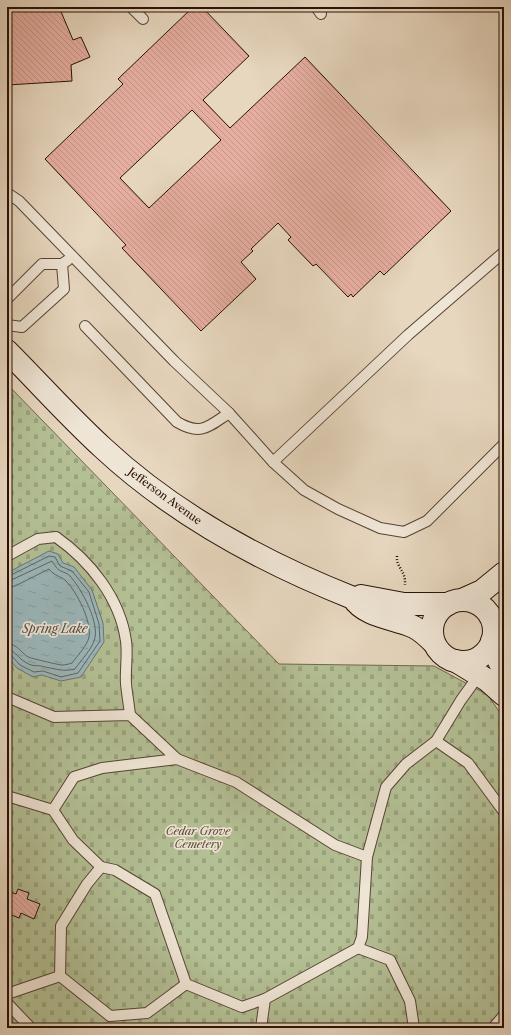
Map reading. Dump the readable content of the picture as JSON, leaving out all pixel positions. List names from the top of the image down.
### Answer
{
  "streets": {
    "main road": ["Jefferson Avenue"]
  },
  "water": ["Spring Lake"],
  "parks": ["Cedar Grove Cemetery"]
}
